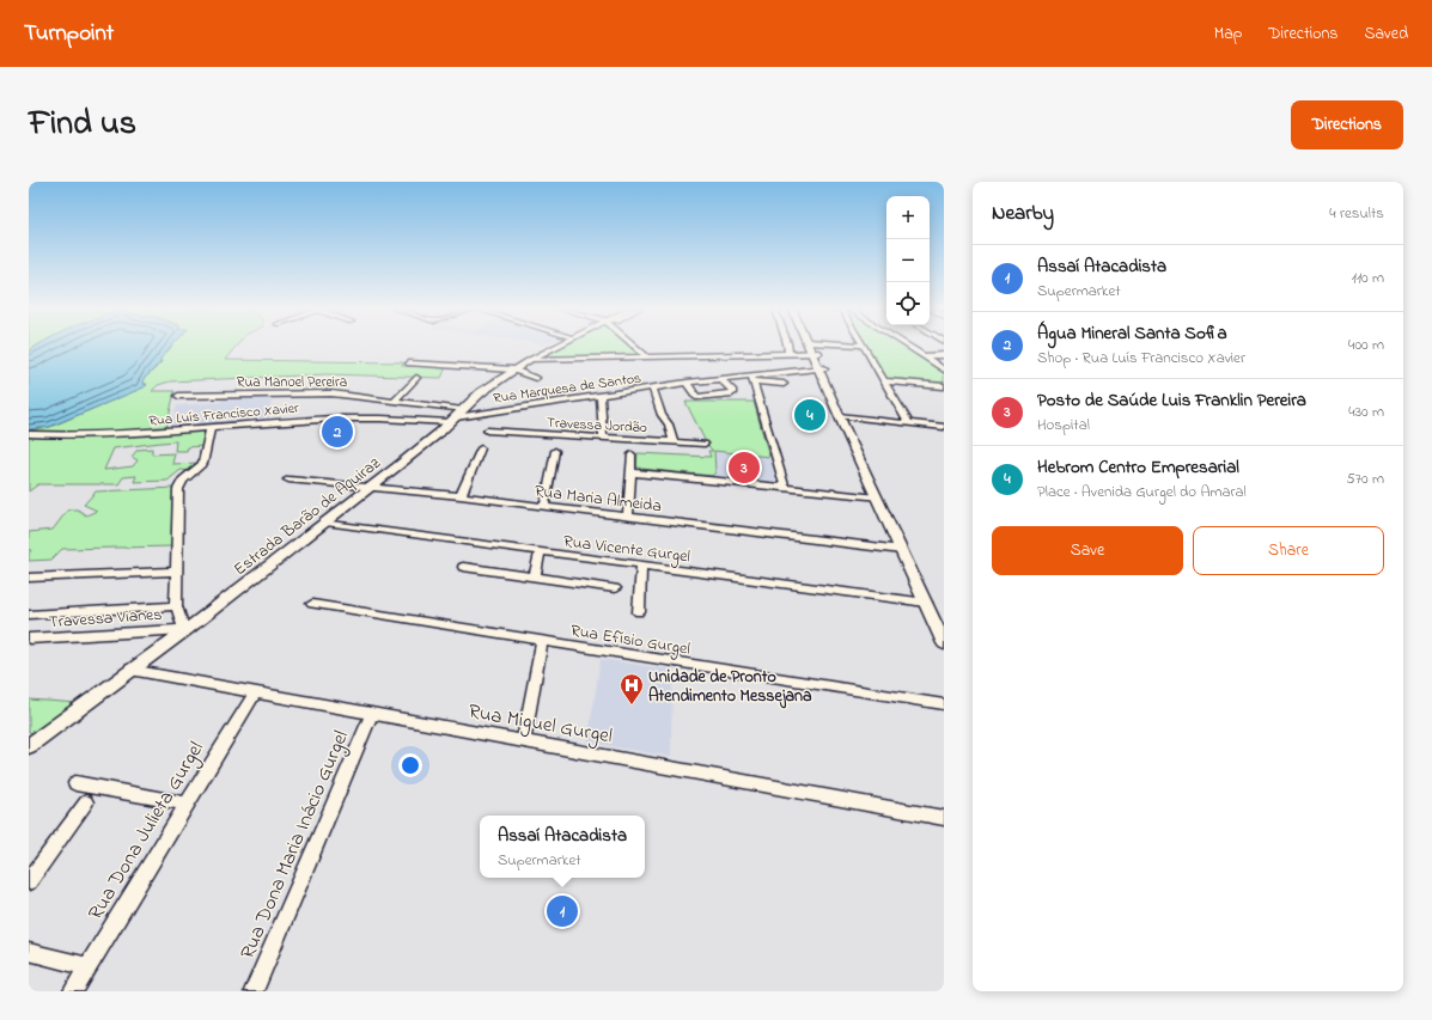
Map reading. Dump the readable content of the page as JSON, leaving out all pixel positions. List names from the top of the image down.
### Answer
{
  "streets": {
    "street": [
      "Rua Manoel Pereira",
      "Rua Marquesa de Santos",
      "Rua Luís Francisco Xavier",
      "Travessa Jordão",
      "Rua Maria Almeida",
      "Estrada Barão de Aquiraz",
      "Rua Vicente Gurgel",
      "Travessa Vianes",
      "Rua Efísio Gurgel",
      "Rua Miguel Gurgel",
      "Rua Dona Julieta Gurgel",
      "Rua Dona Maria Inácio Gurgel"
    ]
  },
  "crossings": [
    ["Rua Manoel Pereira", "Rua Marquesa de Santos"],
    ["Rua Manoel Pereira", "Rua Luís Francisco Xavier"],
    ["Rua Manoel Pereira", "Estrada Barão de Aquiraz"],
    ["Rua Marquesa de Santos", "Rua Luís Francisco Xavier"],
    ["Rua Marquesa de Santos", "Estrada Barão de Aquiraz"],
    ["Rua Luís Francisco Xavier", "Estrada Barão de Aquiraz"],
    ["Rua Maria Almeida", "Estrada Barão de Aquiraz"],
    ["Estrada Barão de Aquiraz", "Rua Vicente Gurgel"],
    ["Estrada Barão de Aquiraz", "Travessa Vianes"],
    ["Estrada Barão de Aquiraz", "Rua Miguel Gurgel"],
    ["Rua Miguel Gurgel", "Rua Dona Julieta Gurgel"],
    ["Rua Miguel Gurgel", "Rua Dona Maria Inácio Gurgel"]
  ],
  "places": {
    "hospital": ["Unidade de Pronto Atendimento Messejana"]
  },
  "page": {
    "header": "Turnpoint",
    "nav": ["Map", "Directions", "Saved"],
    "title": "Find us",
    "buttons": [
      "Directions",
      ["Save", "Share"]
    ],
    "heading": ["Nearby", "4 results"],
    "map_buttons": ["+", "−"],
    "list": [
      {
        "mark": "1",
        "name": "Assaí Atacadista",
        "note": "Supermarket",
        "value": "110 m"
      },
      {
        "mark": "2",
        "name": "Água Mineral Santa Sofia",
        "note": "Shop · Rua Luís Francisco Xavier",
        "value": "400 m"
      },
      {
        "mark": "3",
        "name": "Posto de Saúde Luis Franklin Pereira",
        "note": "Hospital",
        "value": "430 m"
      },
      {
        "mark": "4",
        "name": "Hebrom Centro Empresarial",
        "note": "Place · Avenida Gurgel do Amaral",
        "value": "570 m"
      }
    ],
    "pins": [
      "4",
      "2",
      "3",
      "1"
    ],
    "popup": ["Assaí Atacadista", "Supermarket"]
  }
}
